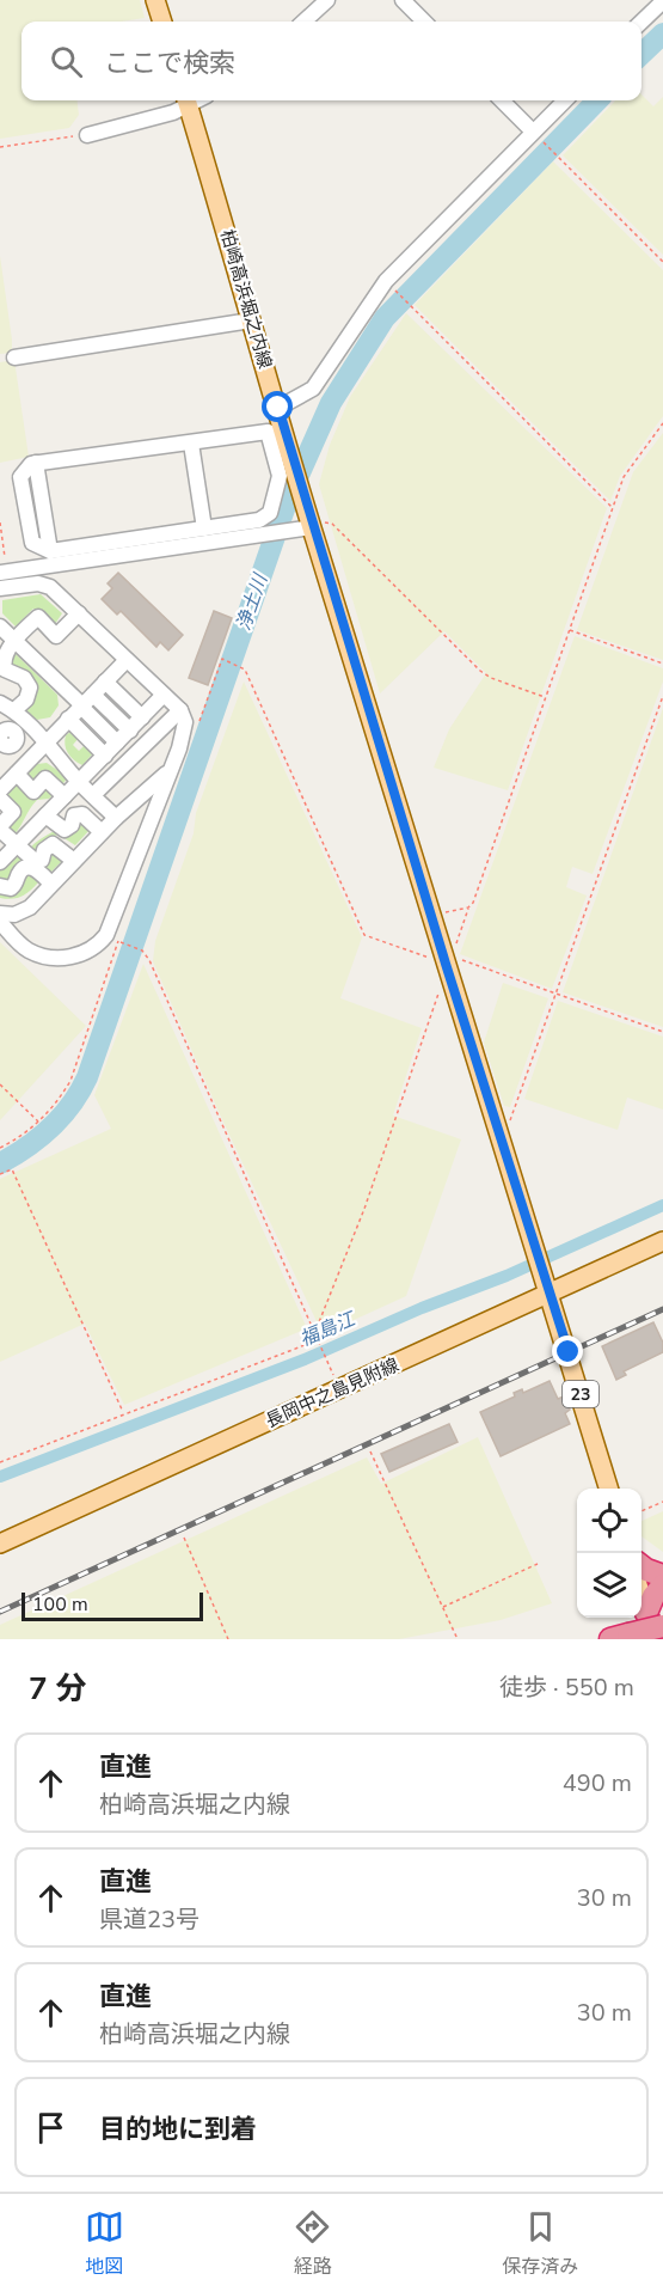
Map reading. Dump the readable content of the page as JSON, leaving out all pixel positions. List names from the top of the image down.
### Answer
{
  "streets": {
    "main road": ["柏崎高浜堀之内線", "長岡中之島見附線", "23"]
  },
  "crossings": [
    ["柏崎高浜堀之内線", "長岡中之島見附線"],
    ["柏崎高浜堀之内線", "23"],
    ["長岡中之島見附線", "23"]
  ],
  "water": ["浄土川", "福島江"],
  "scale_bar": "100 m",
  "page": {
    "search": "ここで検索",
    "scale": "100 m",
    "heading": ["7 分", "徒歩 · 550 m"],
    "list": [
      ["直進", "柏崎高浜堀之内線", "490 m"],
      ["直進", "県道23号", "30 m"],
      ["直進", "柏崎高浜堀之内線", "30 m"],
      "目的地に到着"
    ],
    "nav": ["地図", "経路", "保存済み"]
  }
}
